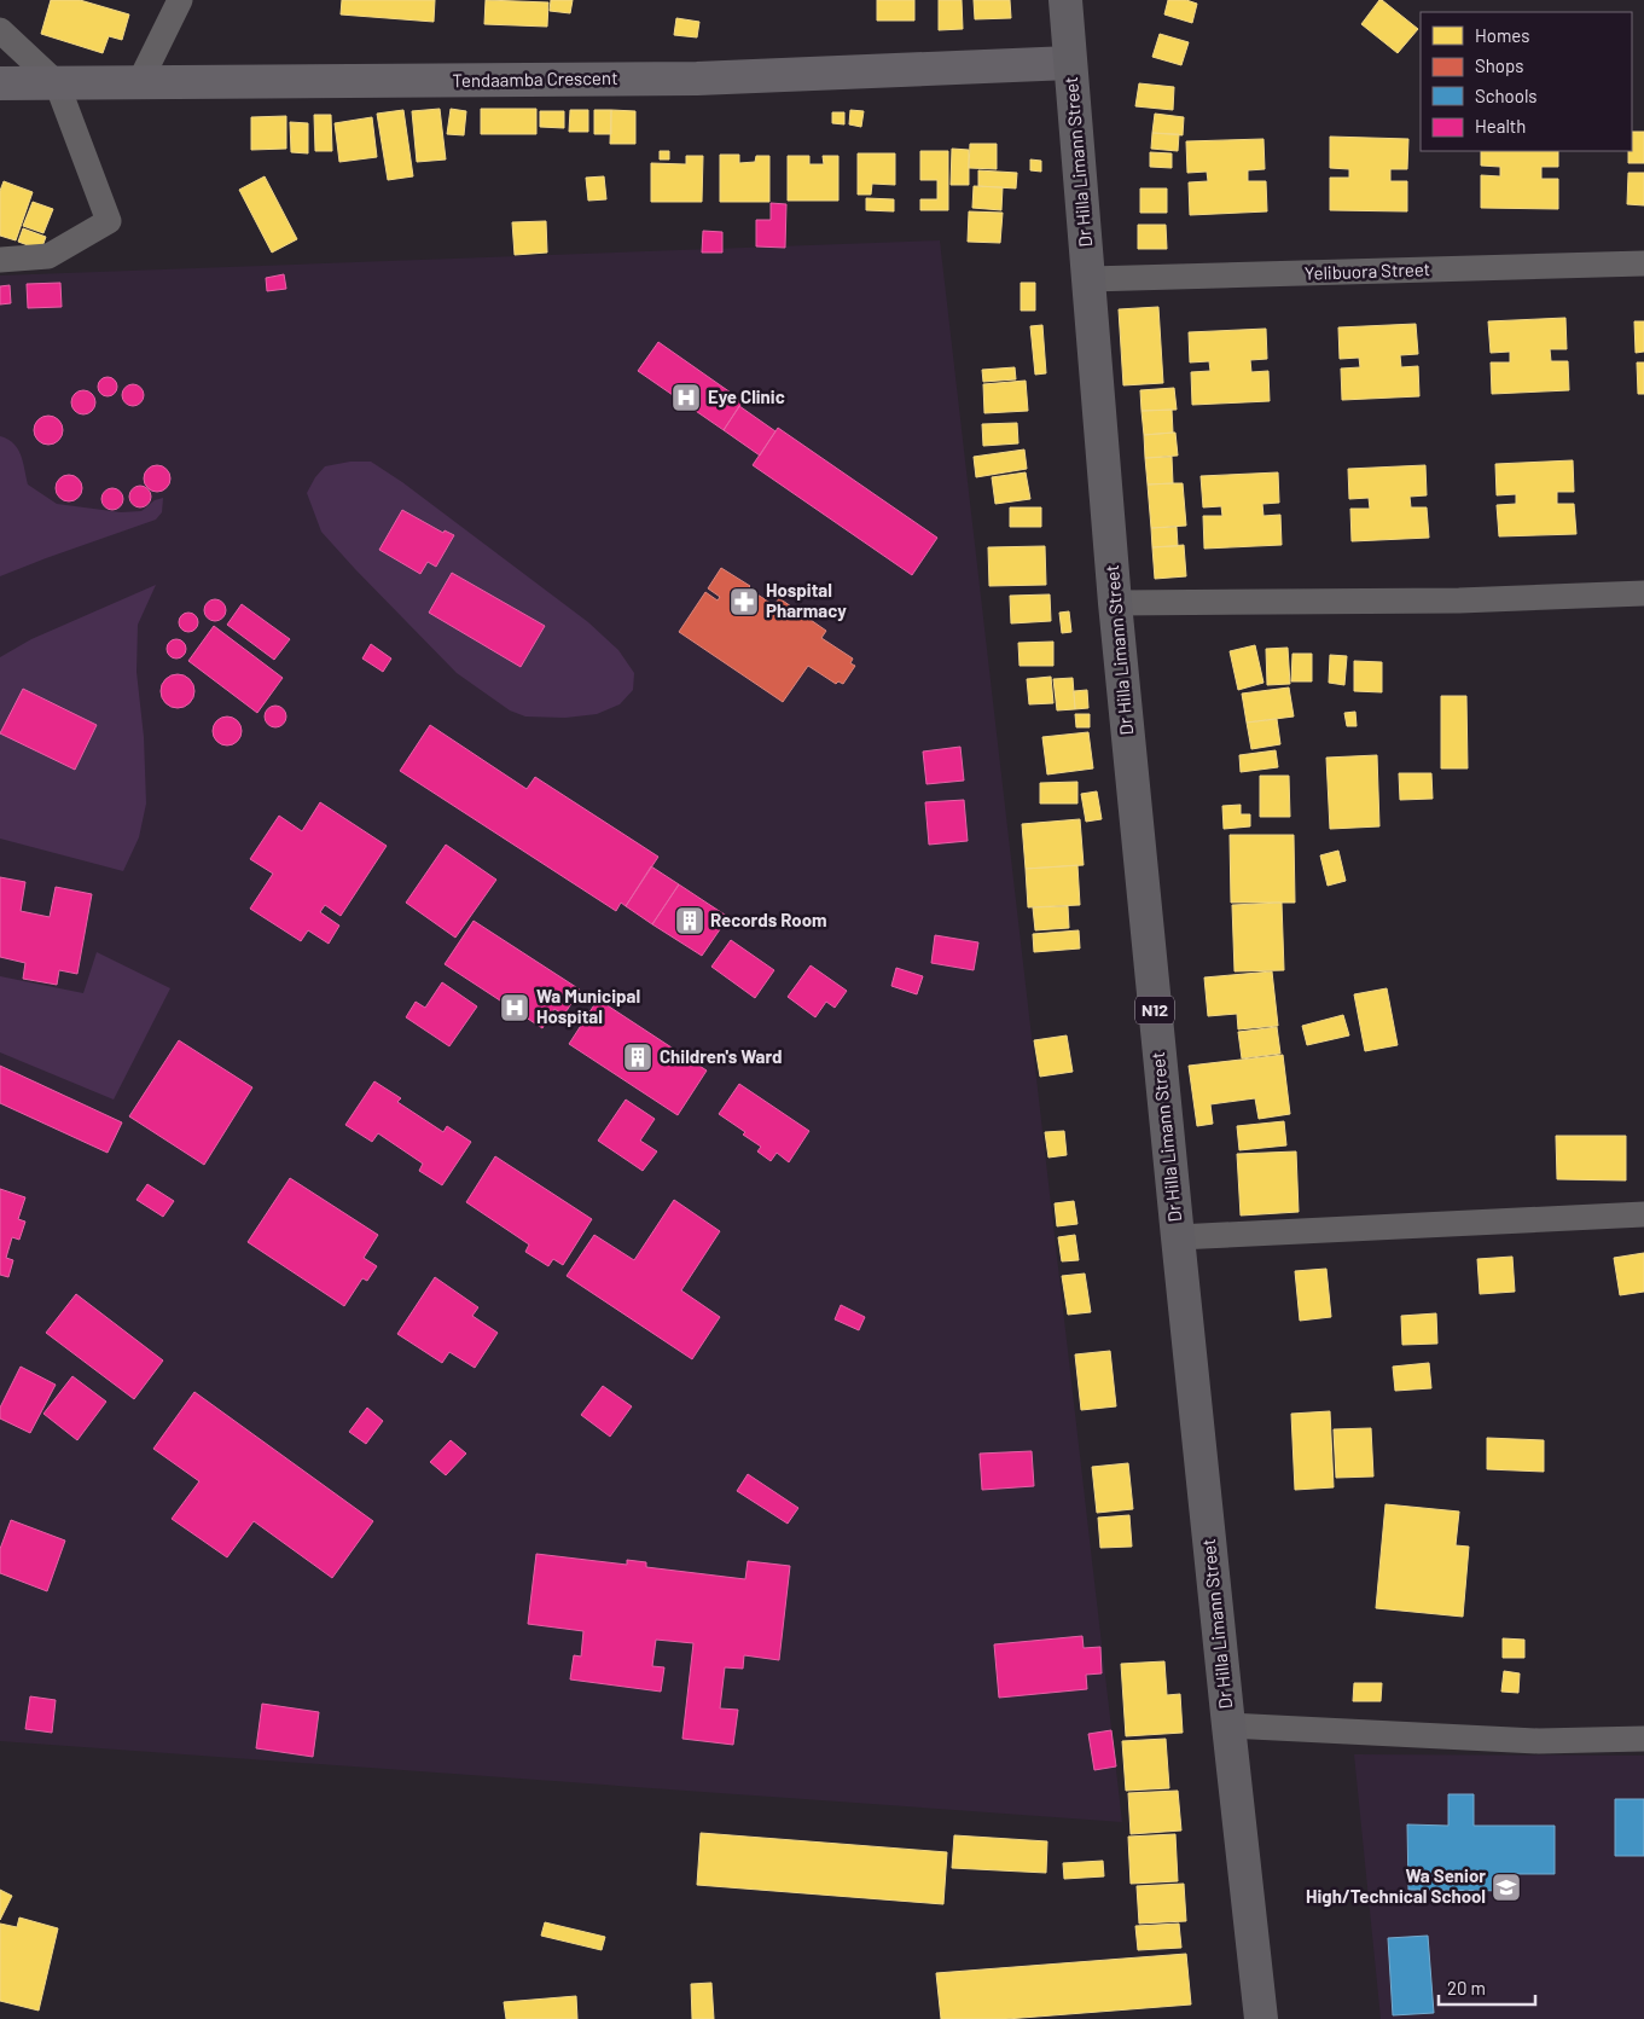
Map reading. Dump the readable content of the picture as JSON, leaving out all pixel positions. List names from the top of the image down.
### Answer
{
  "streets": {
    "highway": ["Dr Hilla Limann Street", "N12"],
    "street": ["Tendaamba Crescent", "Yelibuora Street"]
  },
  "crossings": [
    ["Tendaamba Crescent", "Dr Hilla Limann Street"],
    ["Dr Hilla Limann Street", "Yelibuora Street"]
  ],
  "places": {
    "hospital": ["Eye Clinic", "Wa Municipal Hospital"],
    "pharmacy": ["Hospital Pharmacy"],
    "building": ["Records Room", "Children's Ward"],
    "school or university": ["Wa Senior High/Technical School"]
  },
  "legend": [
    "Homes",
    "Shops",
    "Schools",
    "Health"
  ],
  "scale_bar": "20 m"
}
